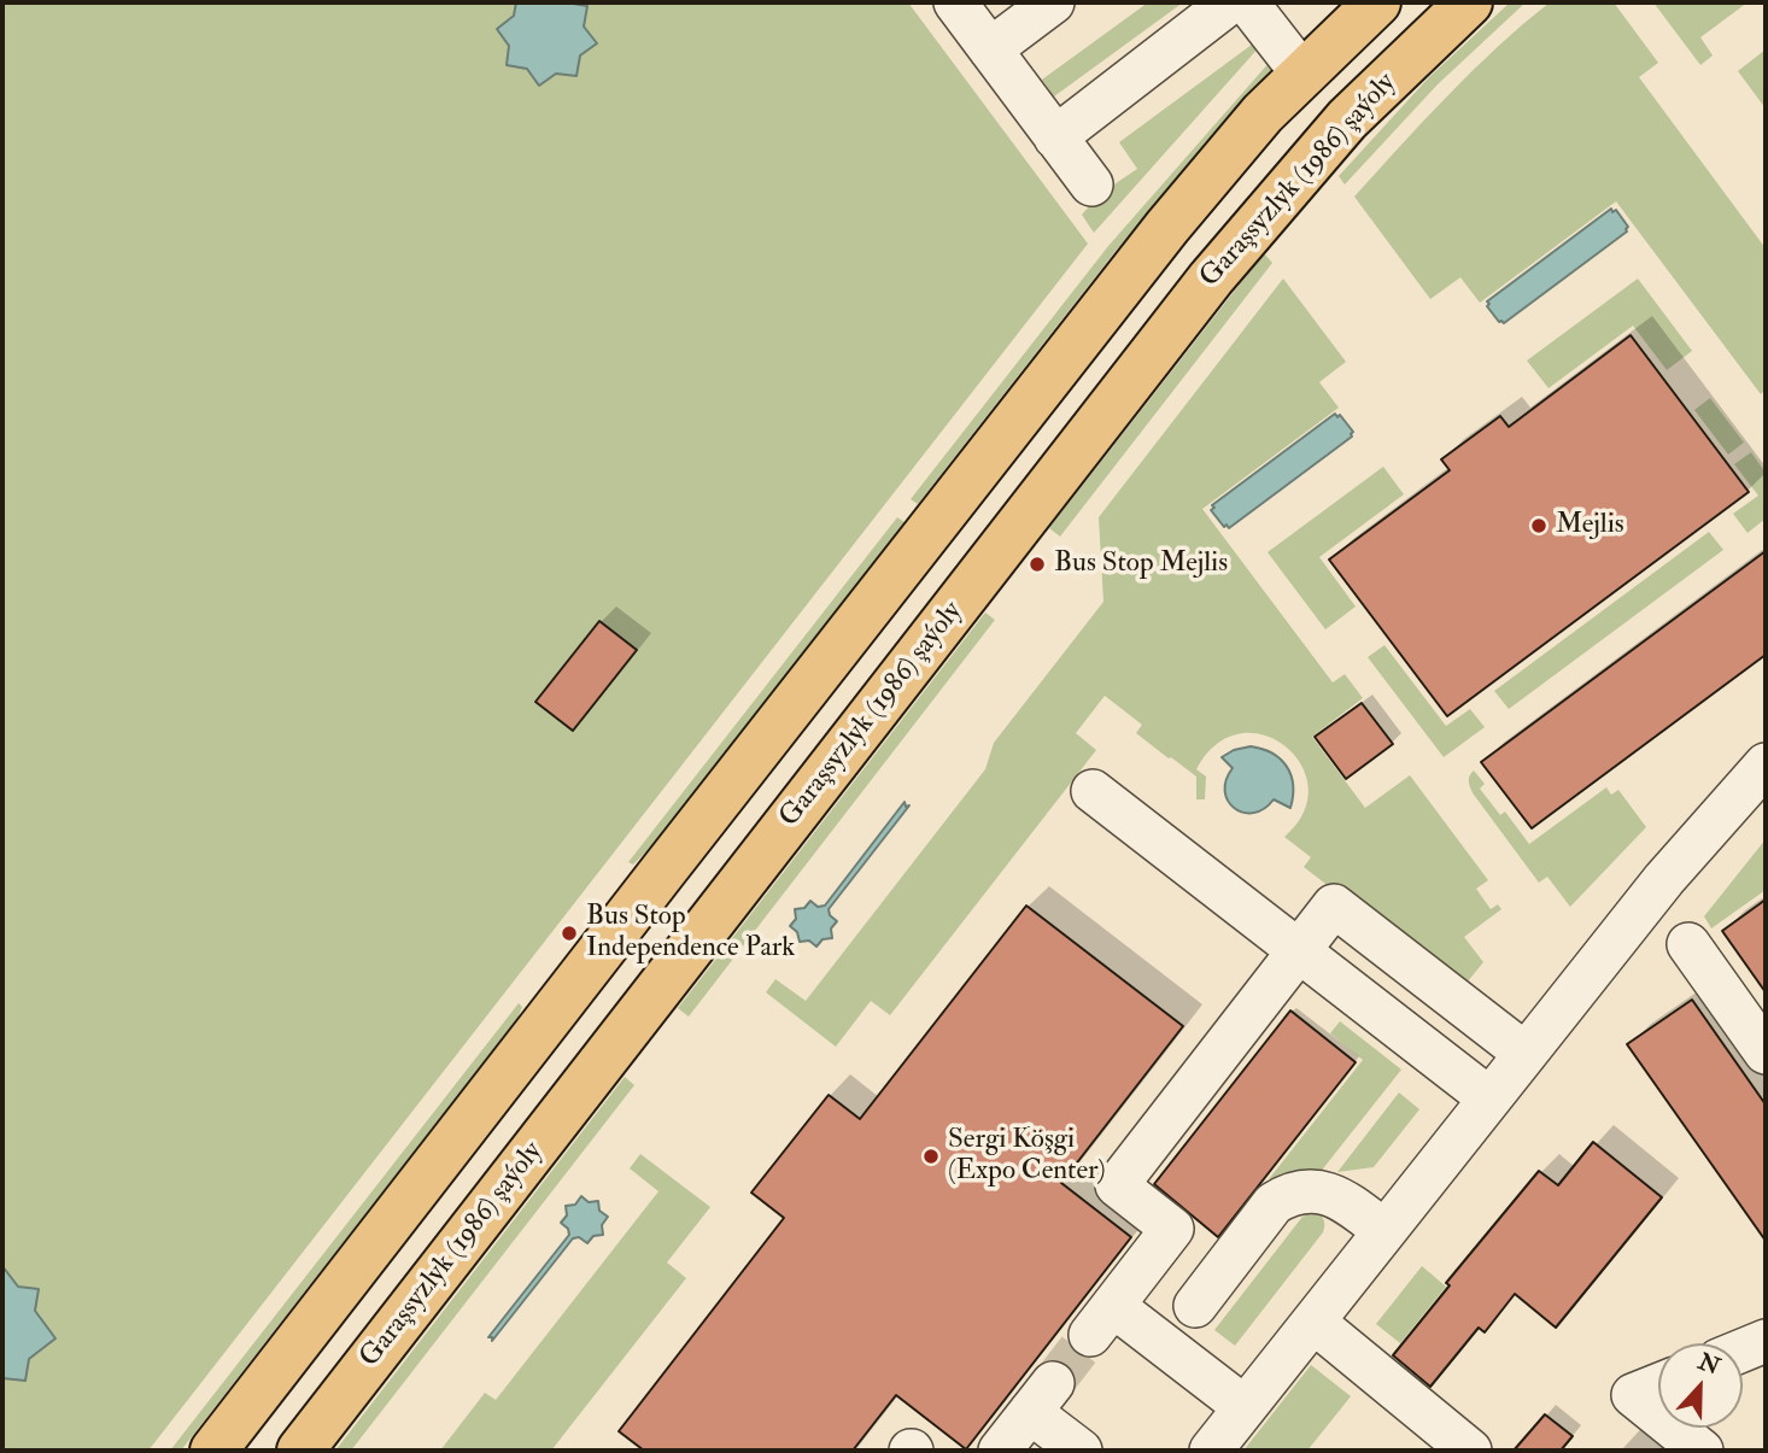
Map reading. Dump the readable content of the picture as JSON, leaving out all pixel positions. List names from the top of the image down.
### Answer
{
  "streets": {
    "main road": ["Garaşsyzlyk (1986) şaýoly"]
  },
  "places": [
    "Mejlis",
    "Bus Stop Mejlis",
    "Bus Stop Independence Park",
    "Sergi Köşgi (Expo Center)"
  ],
  "north": "top"
}
